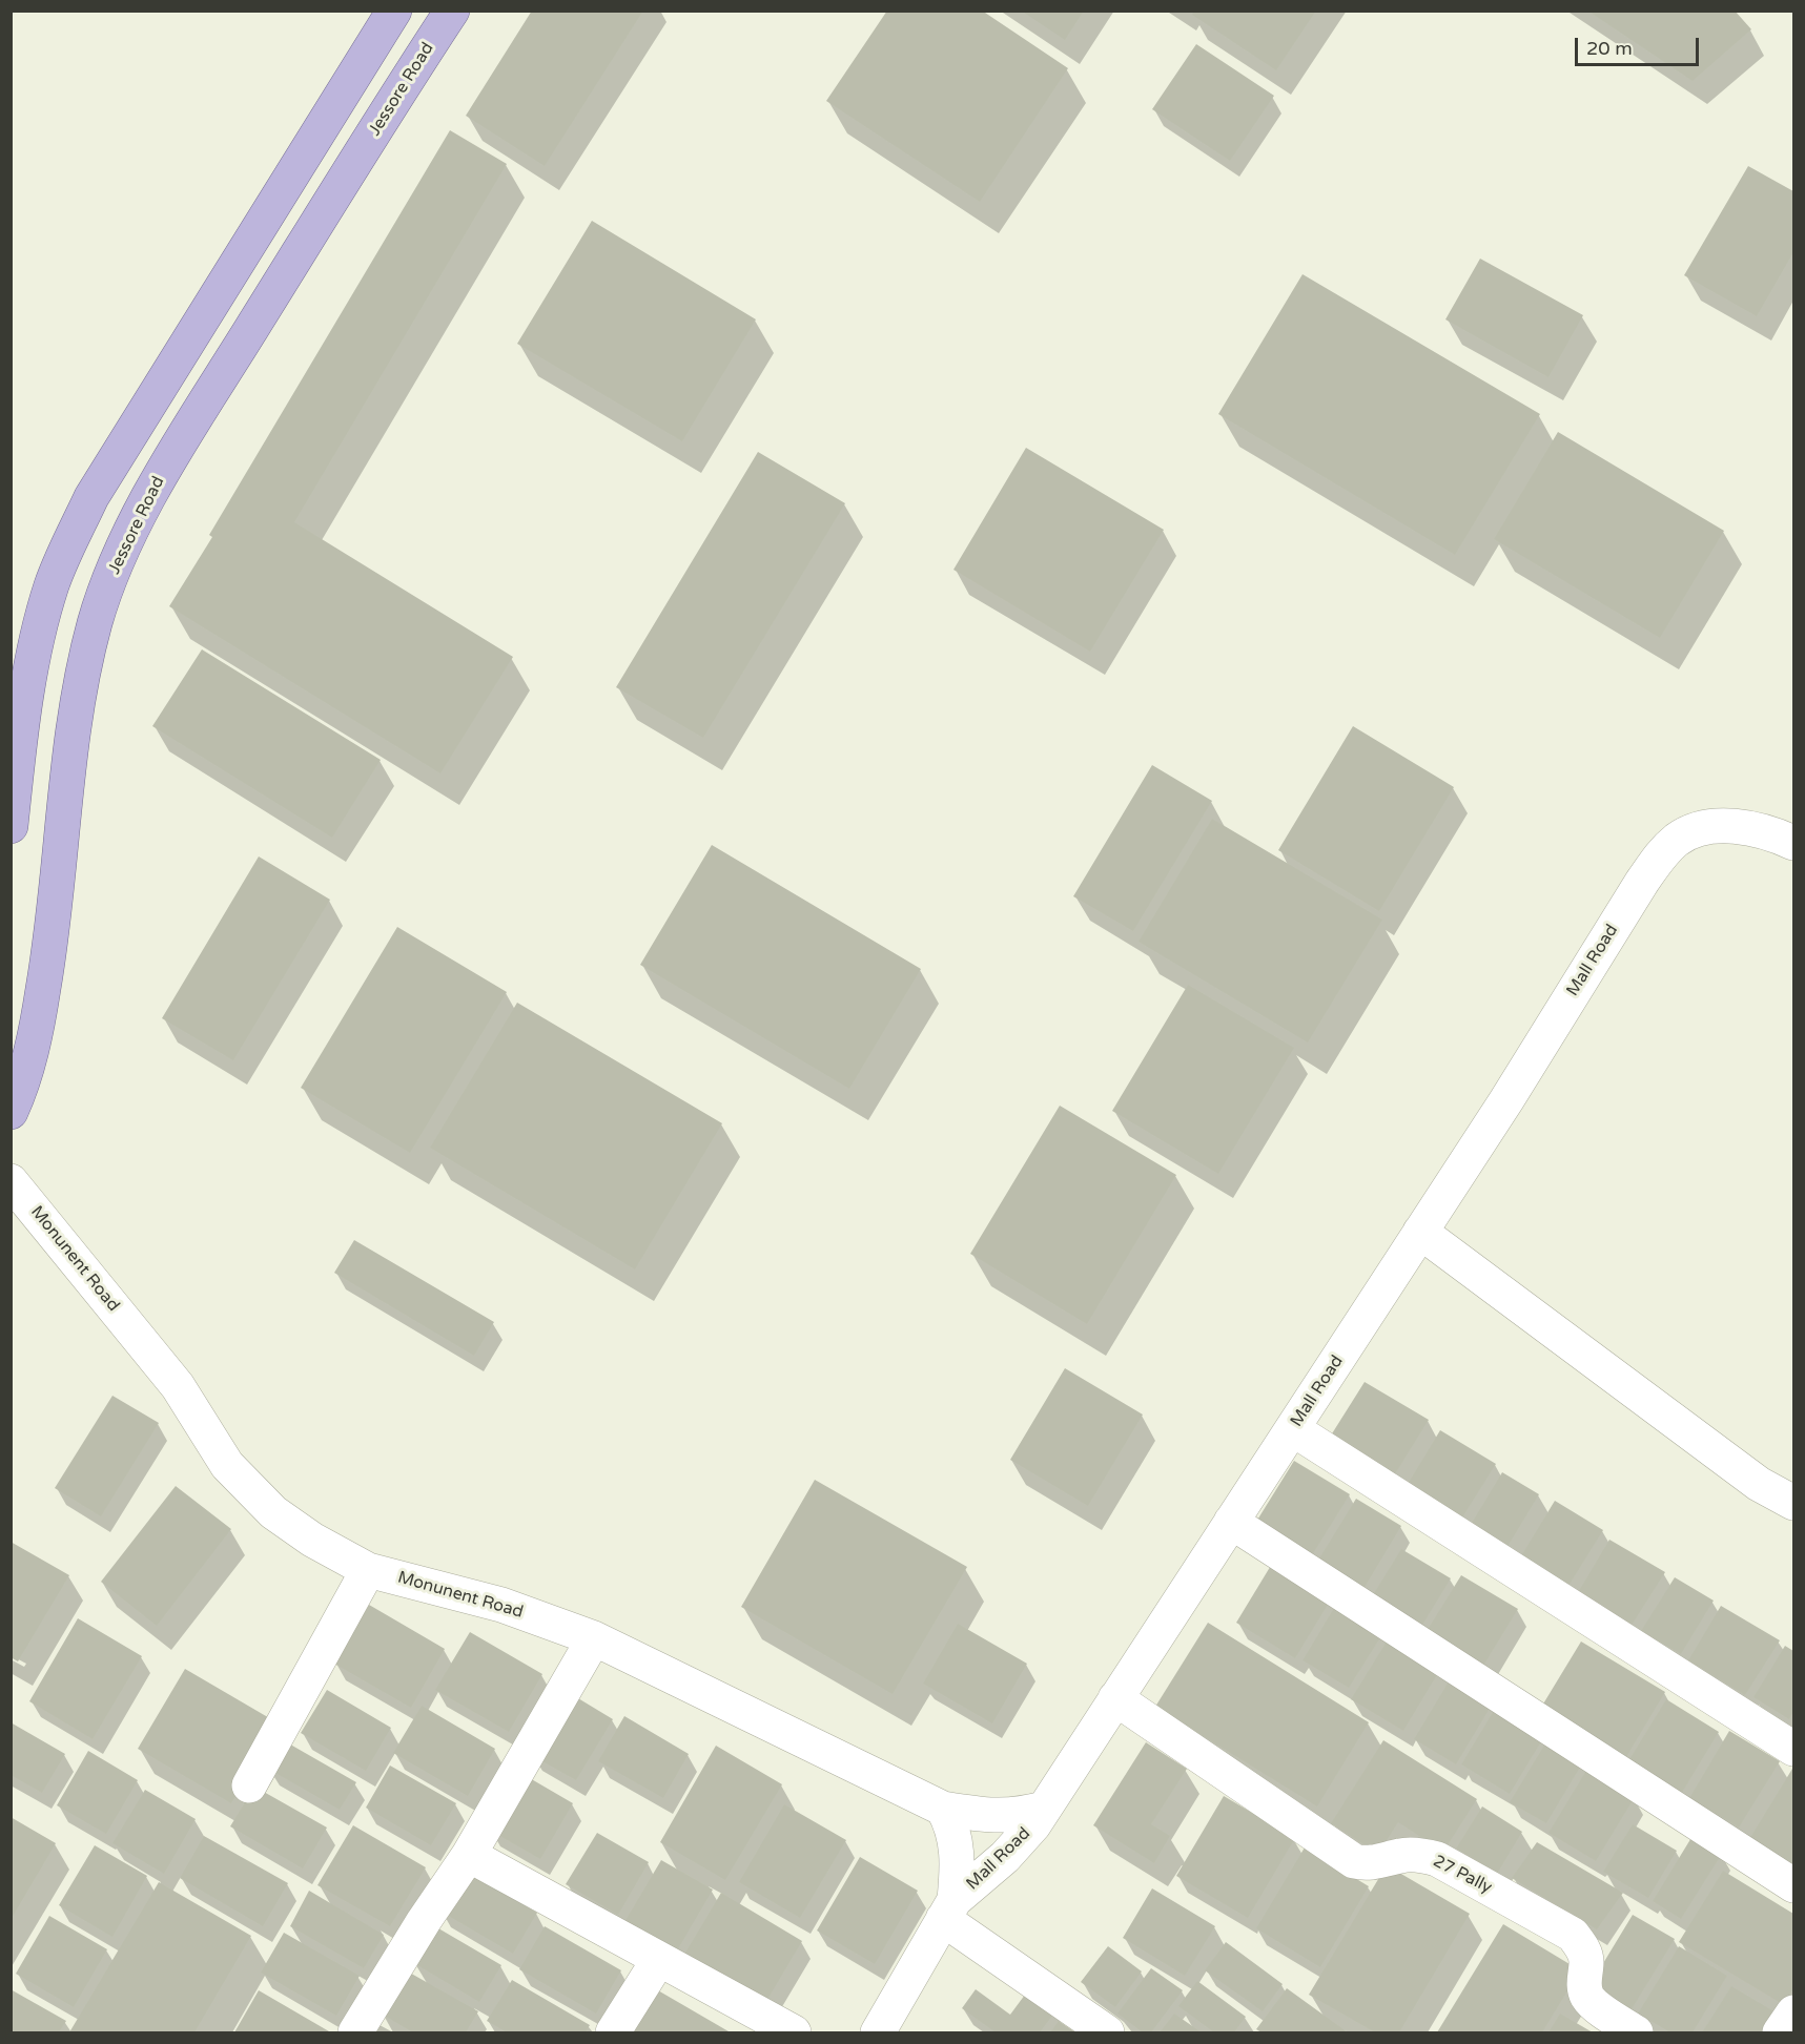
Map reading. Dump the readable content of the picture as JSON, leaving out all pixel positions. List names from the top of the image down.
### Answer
{
  "streets": {
    "main road": ["Jessore Road"],
    "street": ["Mall Road", "Monunent Road", "27 Pally"]
  },
  "crossings": [
    ["Mall Road", "Monunent Road"],
    ["Mall Road", "27 Pally"]
  ],
  "scale_bar": "20 m"
}
